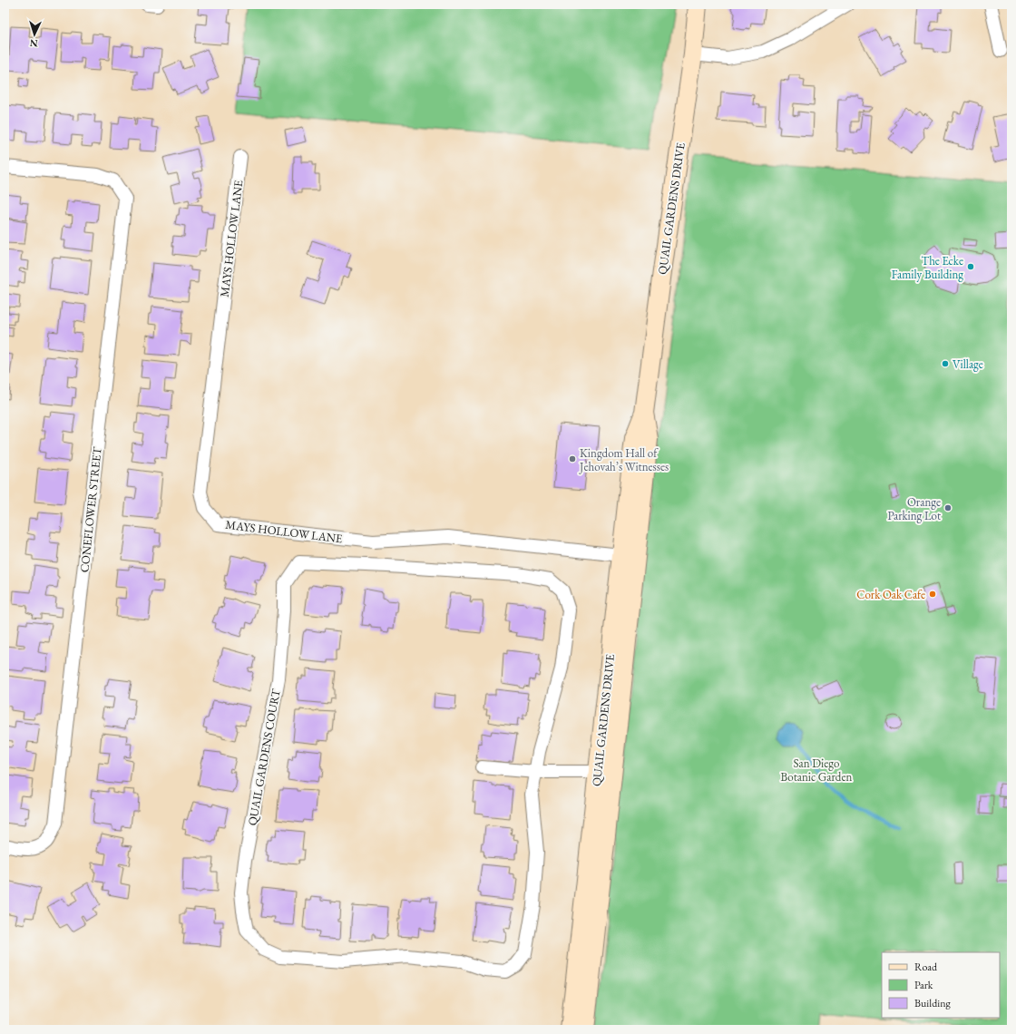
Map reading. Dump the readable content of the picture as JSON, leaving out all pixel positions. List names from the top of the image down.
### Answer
{
  "streets": {
    "main road": ["QUAIL GARDENS DRIVE"],
    "street": ["MAYS HOLLOW LANE", "CONEFLOWER STREET", "QUAIL GARDENS COURT"]
  },
  "crossings": [
    ["QUAIL GARDENS DRIVE", "MAYS HOLLOW LANE"]
  ],
  "parks": ["San Diego Botanic Garden"],
  "places": [
    "The Ecke Family Building",
    "Village",
    "Kingdom Hall of Jehovah’s Witnesses",
    "Orange Parking Lot",
    "Cork Oak Cafe"
  ],
  "legend": ["Road", "Park", "Building"],
  "north": "bottom"
}
